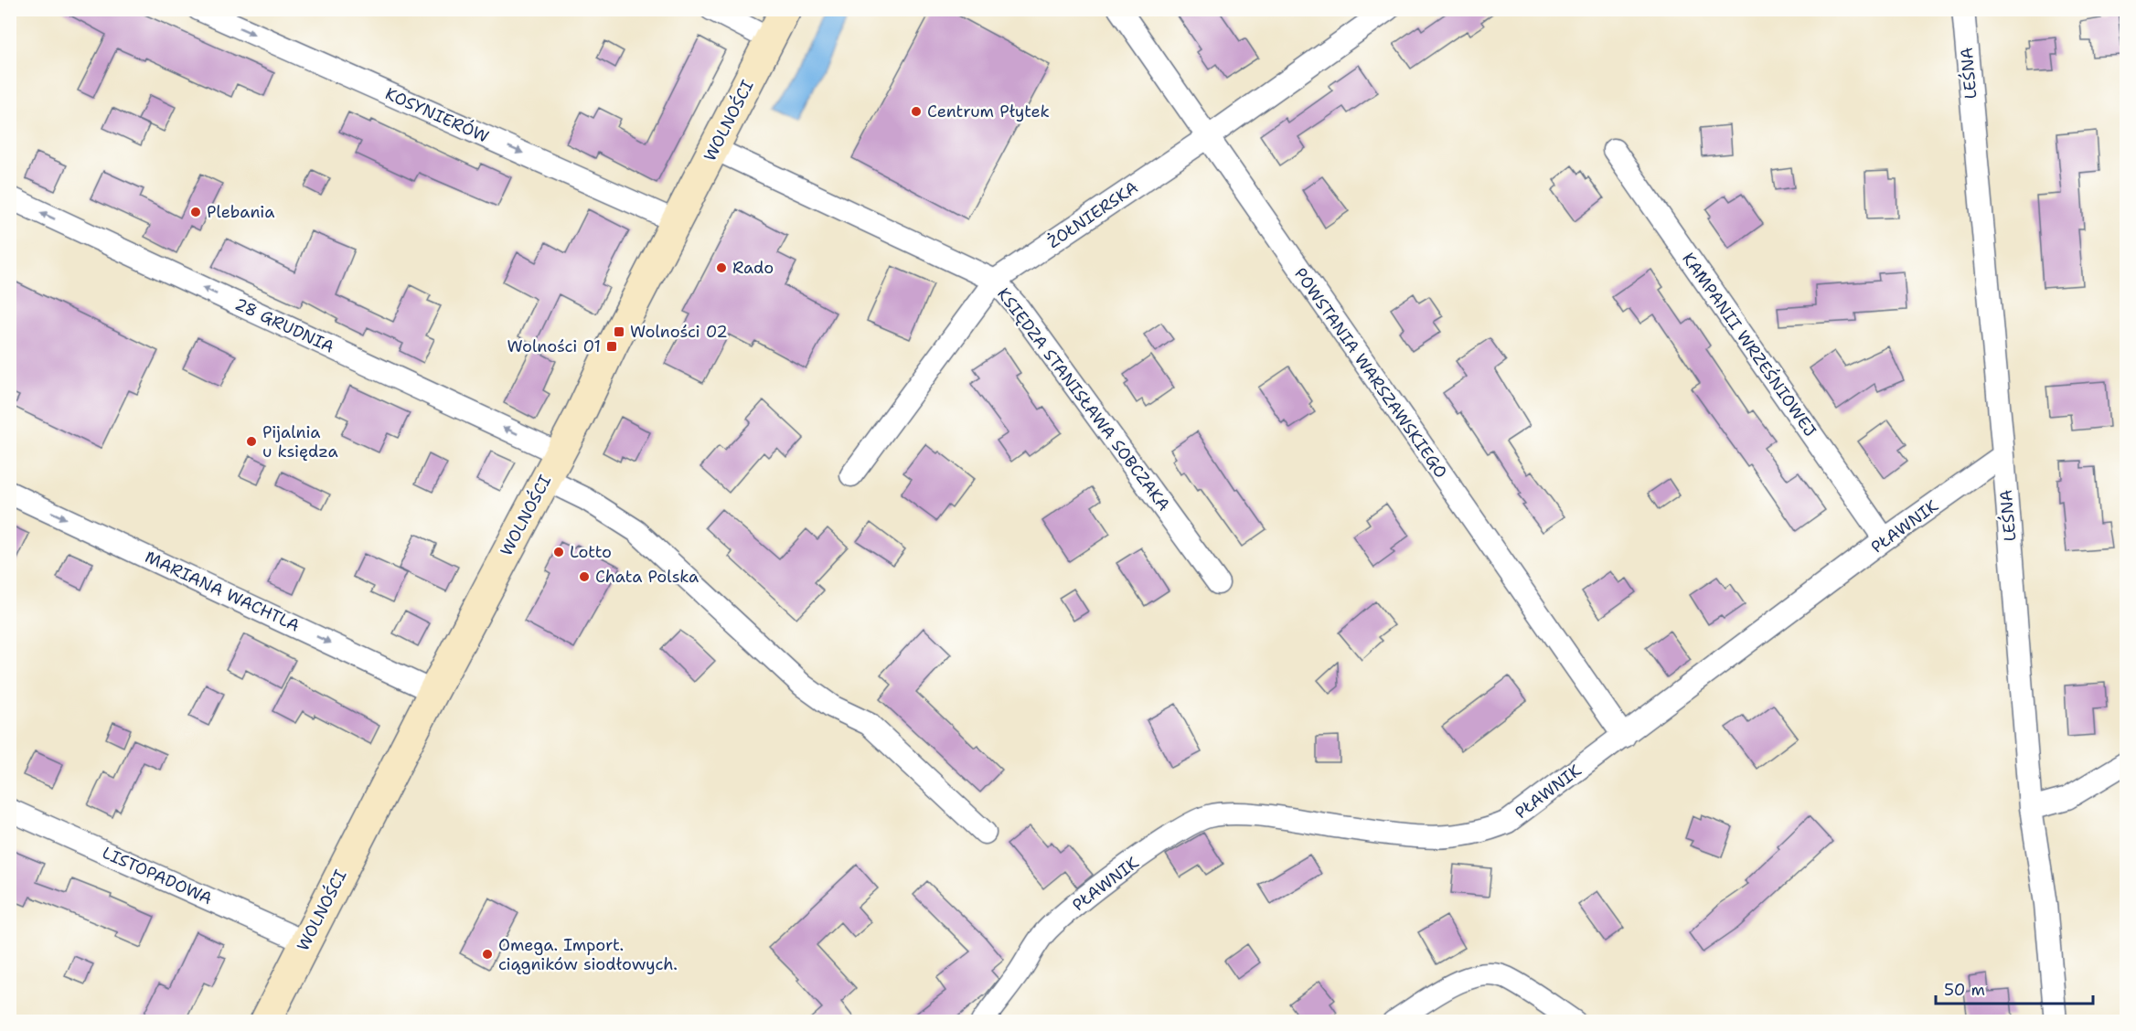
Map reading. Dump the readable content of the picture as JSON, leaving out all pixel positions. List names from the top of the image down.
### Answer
{
  "streets": {
    "street": [
      "LEŚNA",
      "KOSYNIERÓW",
      "WOLNOŚCI",
      "ŻOŁNIERSKA",
      "28 GRUDNIA",
      "KAMPANII WRZEŚNIOWEJ",
      "POWSTANIA WARSZAWSKIEGO",
      "KSIĘDZA STANISŁAWA SOBCZAKA",
      "PŁAWNIK",
      "MARIANA WACHTLA",
      "LISTOPADOWA"
    ]
  },
  "crossings": [
    ["LEŚNA", "PŁAWNIK"],
    ["KOSYNIERÓW", "WOLNOŚCI"],
    ["WOLNOŚCI", "28 GRUDNIA"],
    ["WOLNOŚCI", "KSIĘDZA STANISŁAWA SOBCZAKA"],
    ["WOLNOŚCI", "MARIANA WACHTLA"],
    ["WOLNOŚCI", "LISTOPADOWA"],
    ["ŻOŁNIERSKA", "POWSTANIA WARSZAWSKIEGO"],
    ["ŻOŁNIERSKA", "KSIĘDZA STANISŁAWA SOBCZAKA"],
    ["KAMPANII WRZEŚNIOWEJ", "PŁAWNIK"],
    ["POWSTANIA WARSZAWSKIEGO", "PŁAWNIK"]
  ],
  "one_way": ["KOSYNIERÓW", "28 GRUDNIA", "MARIANA WACHTLA"],
  "places": {
    "other": [
      "Centrum Płytek",
      "Plebania",
      "Rado",
      "Pijalnia u księdza",
      "Lotto",
      "Chata Polska",
      "Omega. Import. ciągników siodłowych."
    ],
    "transit": ["Wolności 02", "Wolności 01"]
  },
  "scale_bar": "50 m"
}
